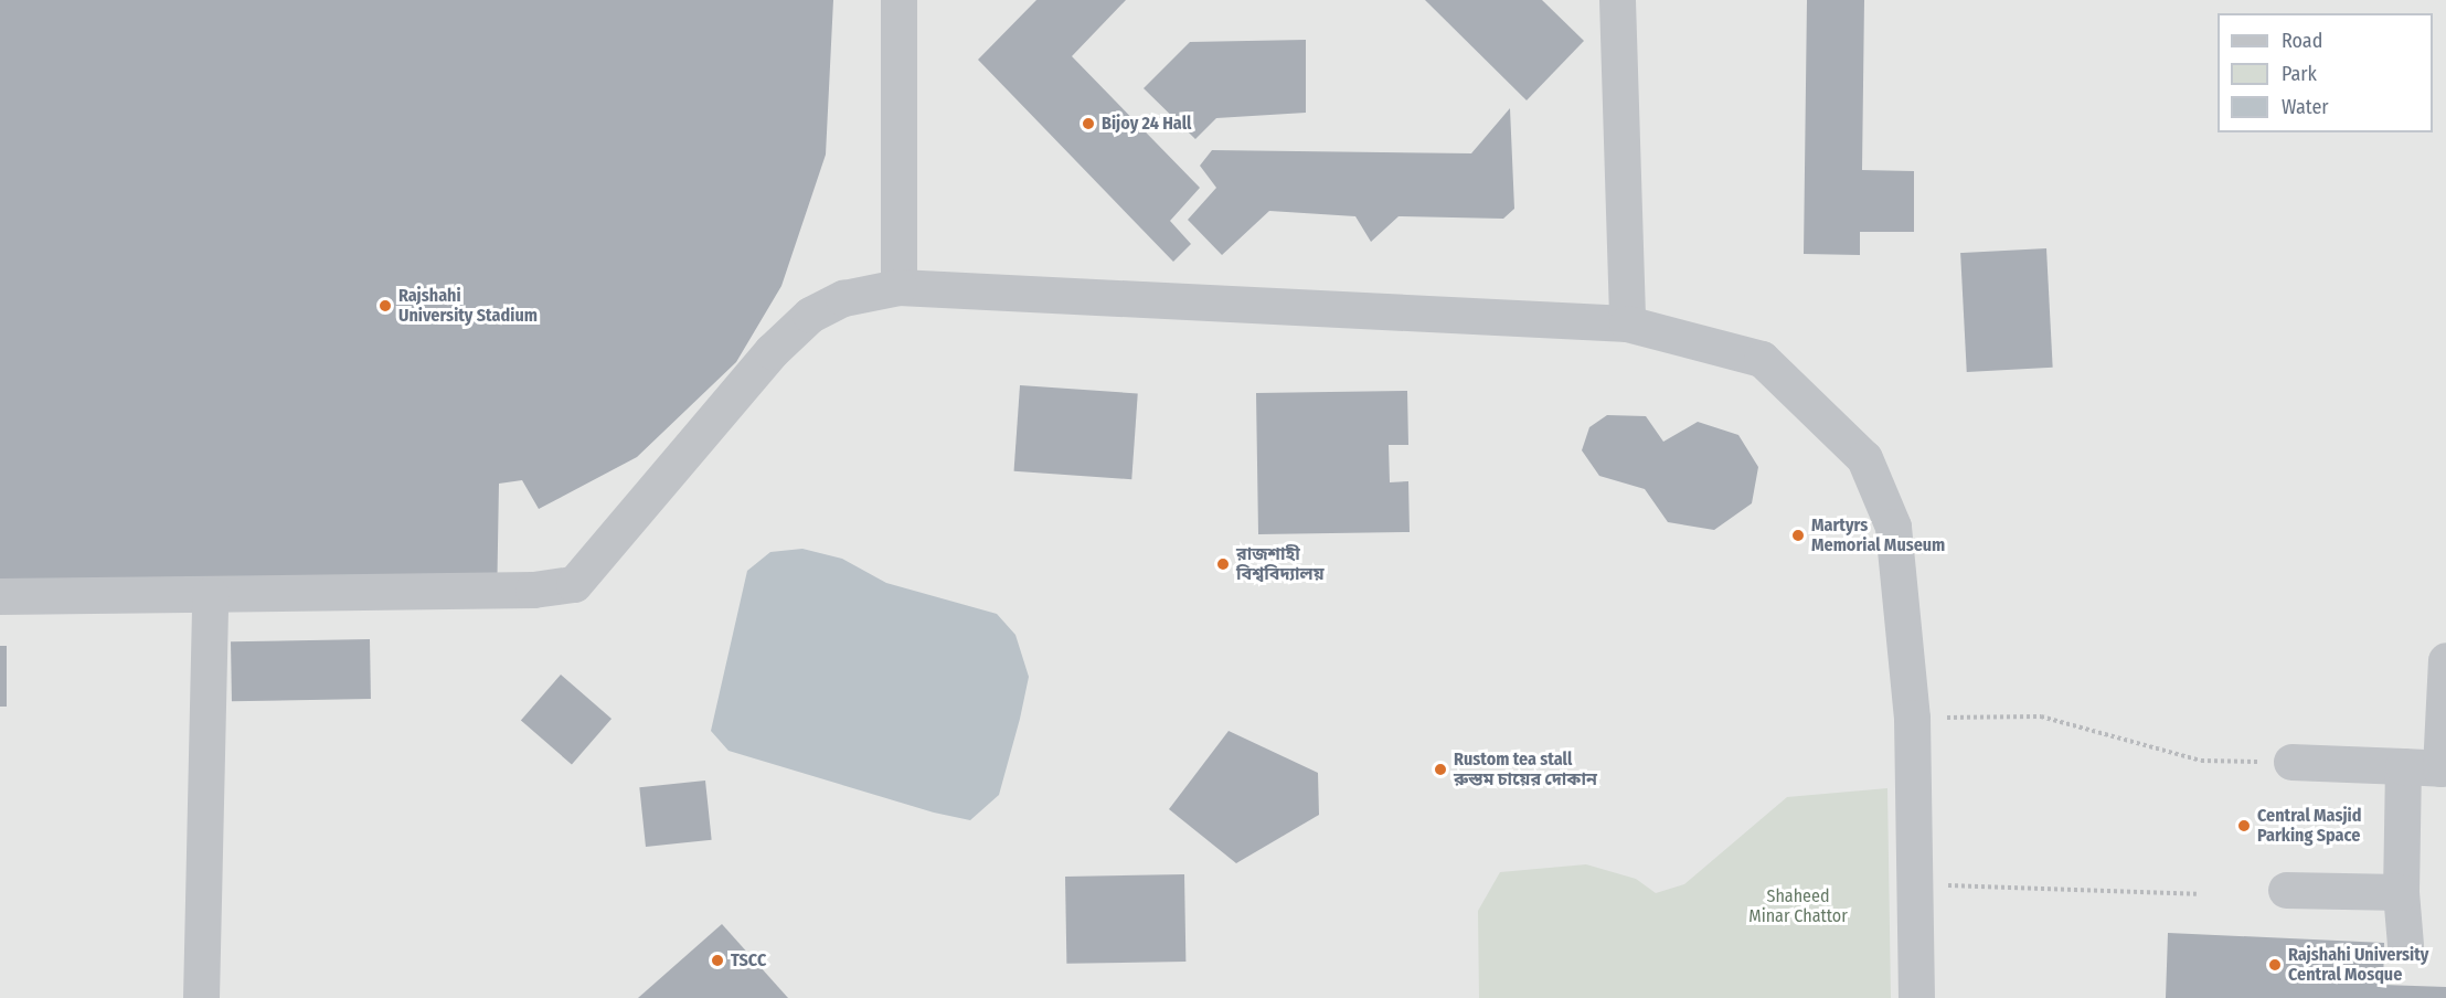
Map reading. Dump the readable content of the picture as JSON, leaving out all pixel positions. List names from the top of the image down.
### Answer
{
  "parks": ["Shaheed Minar Chattor"],
  "places": [
    "Bijoy 24 Hall",
    "Rajshahi University Stadium",
    "Martyrs Memorial Museum",
    "রাজশাহী বিশ্ববিদ্যালয়",
    "Rustom tea stall রুস্তম চায়ের দোকান",
    "Central Masjid Parking Space",
    "TSCC",
    "Rajshahi University Central Mosque"
  ],
  "legend": ["Road", "Park", "Water"]
}
